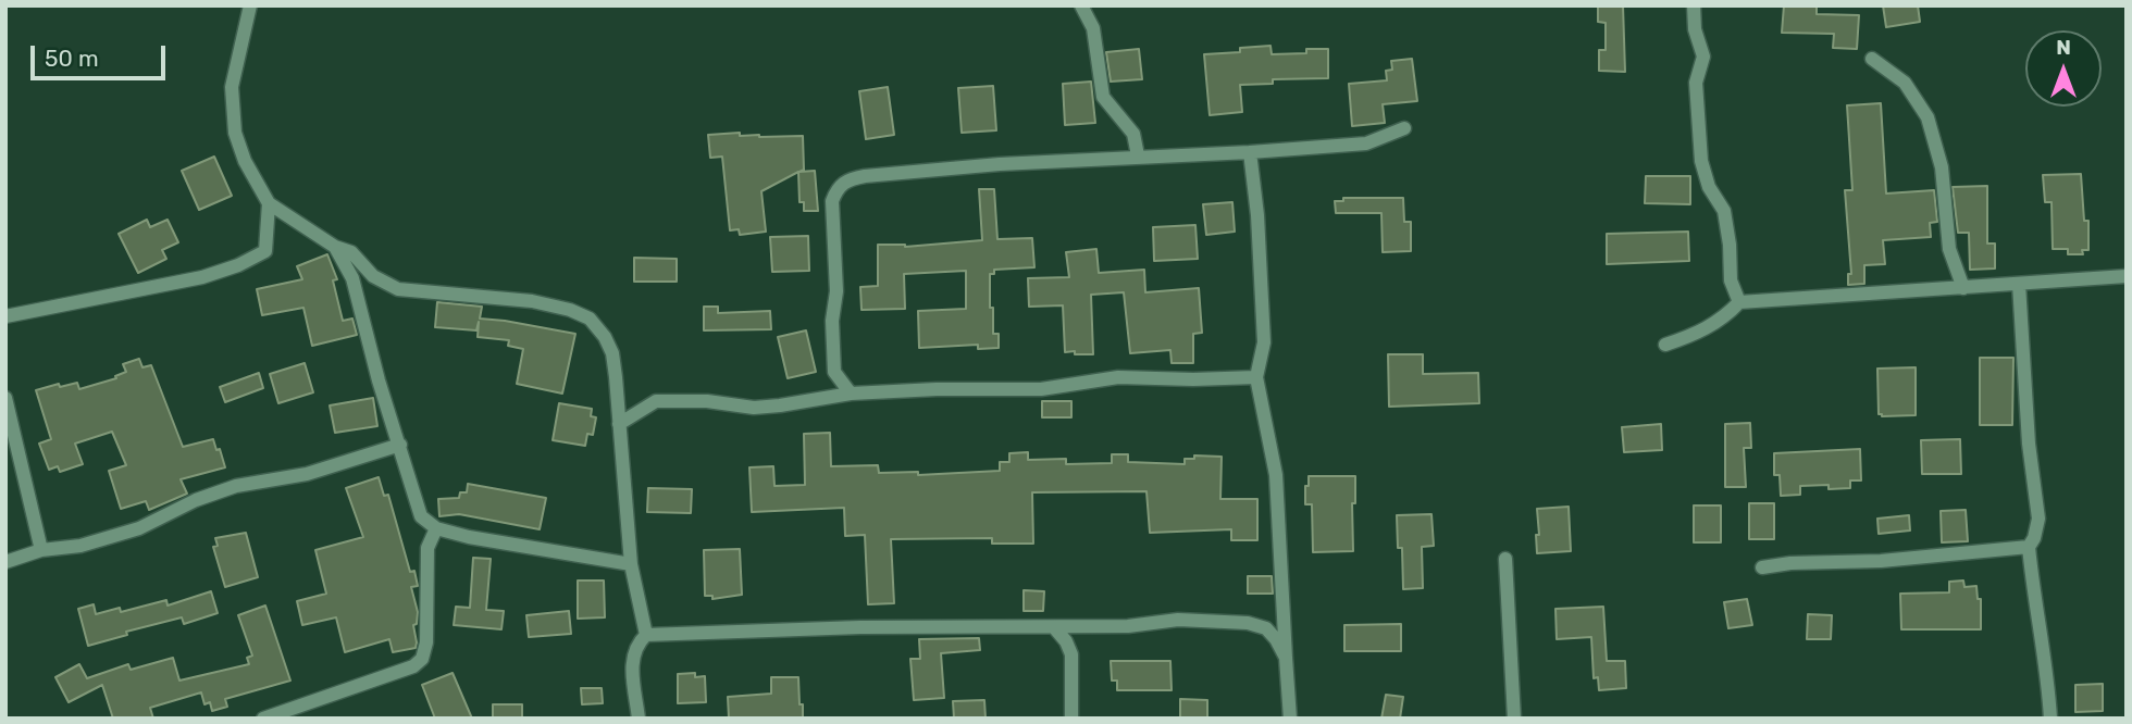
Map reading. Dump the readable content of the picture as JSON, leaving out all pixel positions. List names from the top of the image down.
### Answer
{
  "scale_bar": "50 m",
  "north": "top"
}
